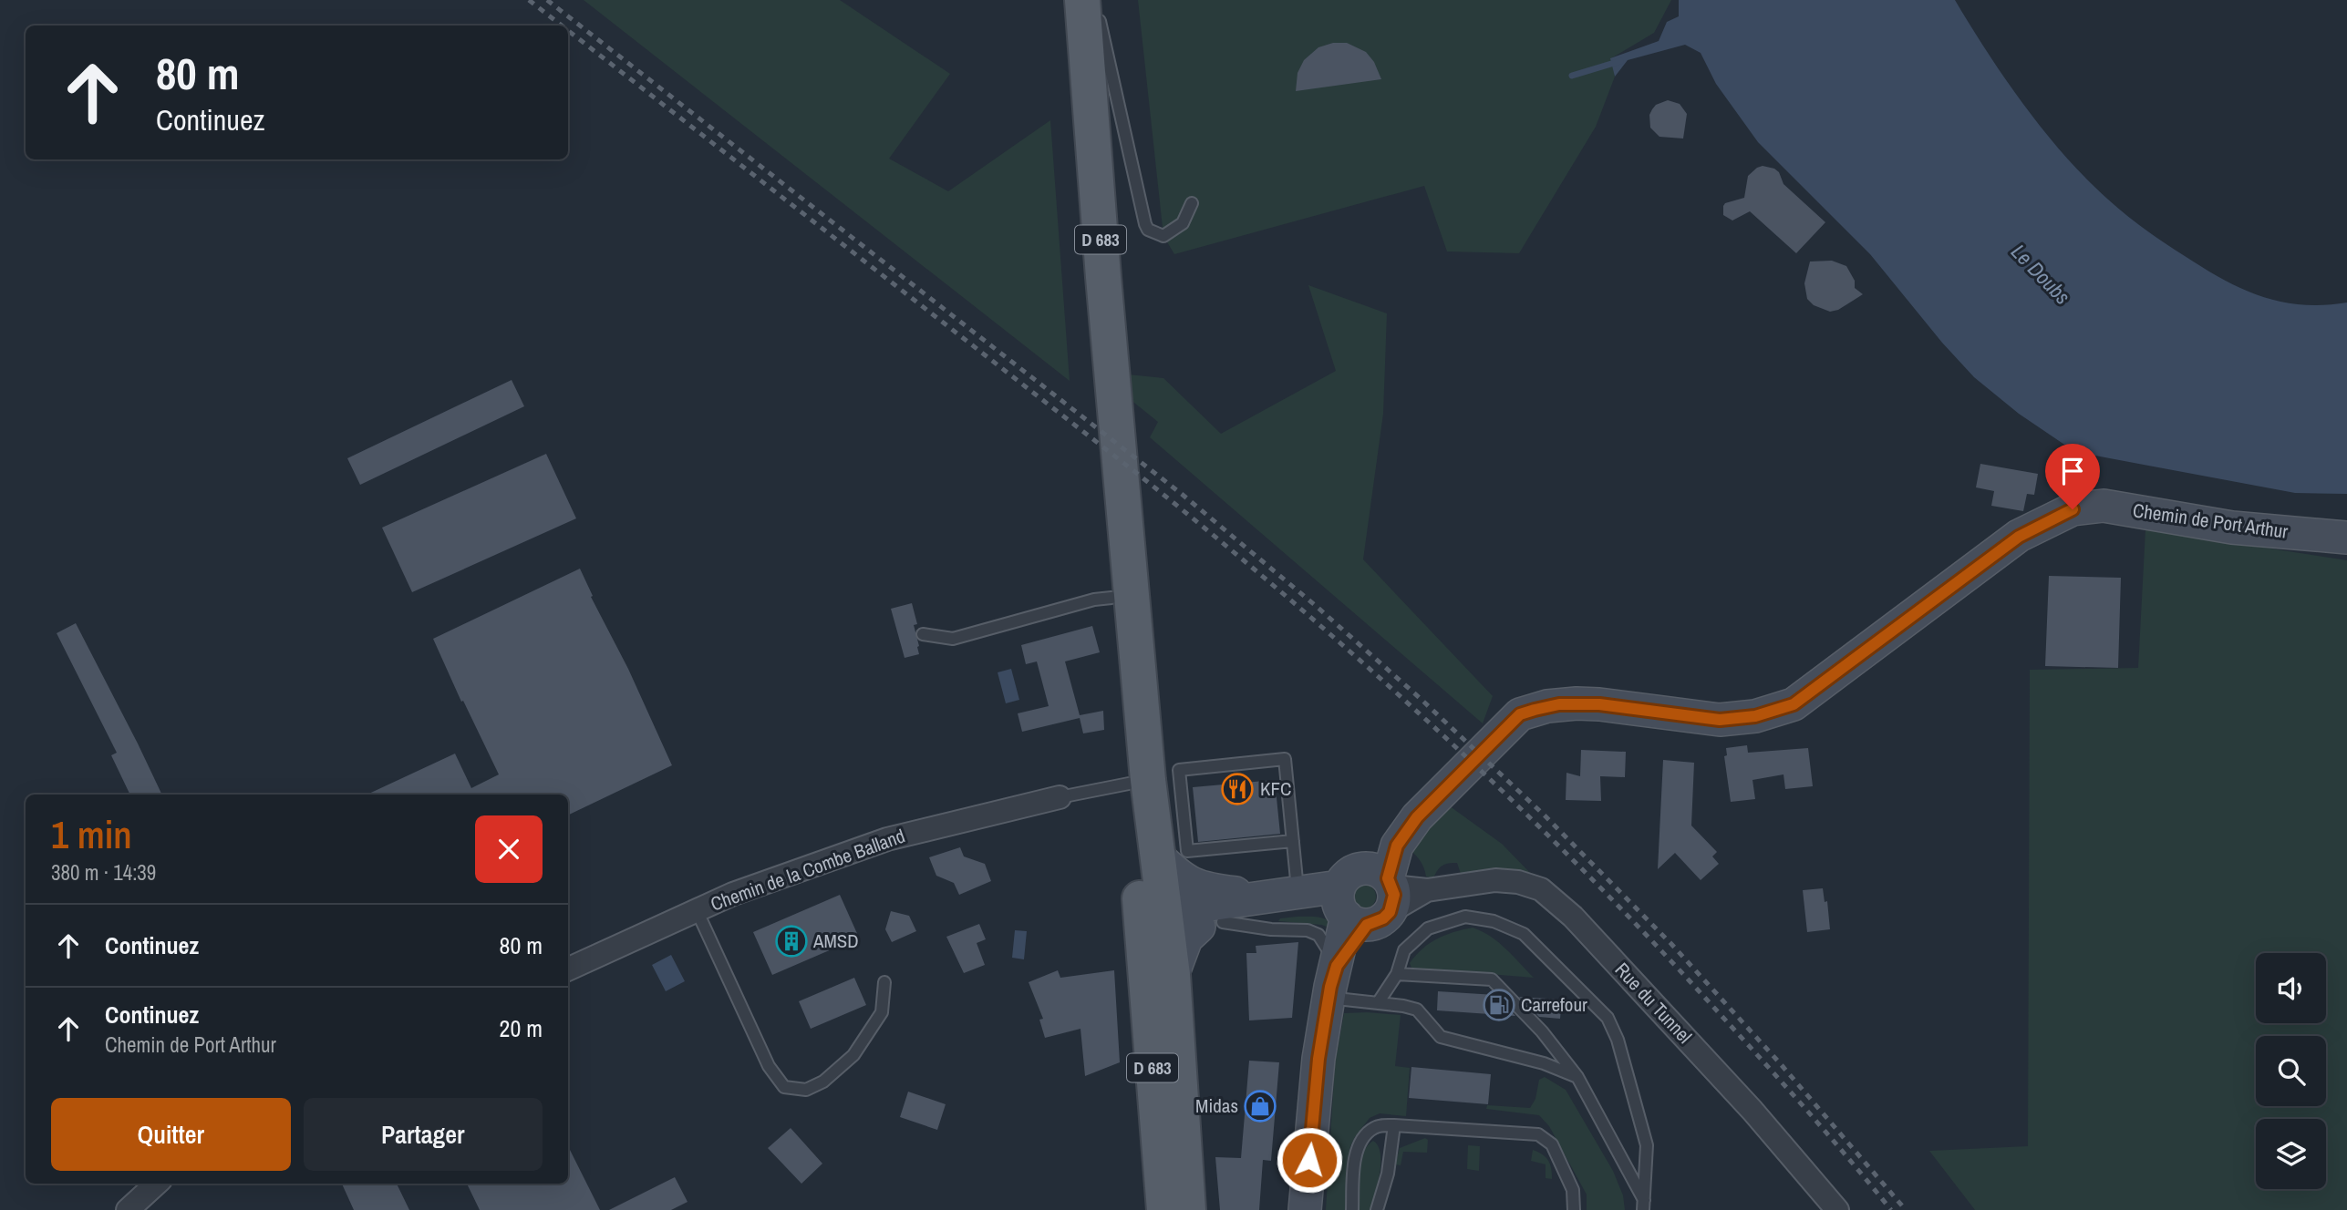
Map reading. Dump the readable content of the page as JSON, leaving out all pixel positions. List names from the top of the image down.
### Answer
{
  "streets": {
    "main road": ["D 683"],
    "street": ["Chemin de Port Arthur", "Chemin de la Combe Balland", "Rue du Tunnel"]
  },
  "crossings": [
    ["Chemin de Port Arthur", "Rue du Tunnel"]
  ],
  "water": ["Le Doubs"],
  "places": {
    "restaurant": ["KFC"],
    "building": ["AMSD"],
    "fuel station": ["Carrefour"],
    "shop": ["Midas"]
  },
  "page": {
    "turn": ["80 m", "Continuez"],
    "heading": ["1 min", "380 m · 14:39"],
    "list": [
      {
        "name": "Continuez",
        "value": "80 m"
      },
      {
        "name": "Continuez",
        "note": "Chemin de Port Arthur",
        "value": "20 m"
      }
    ],
    "buttons": ["Quitter", "Partager"]
  }
}
